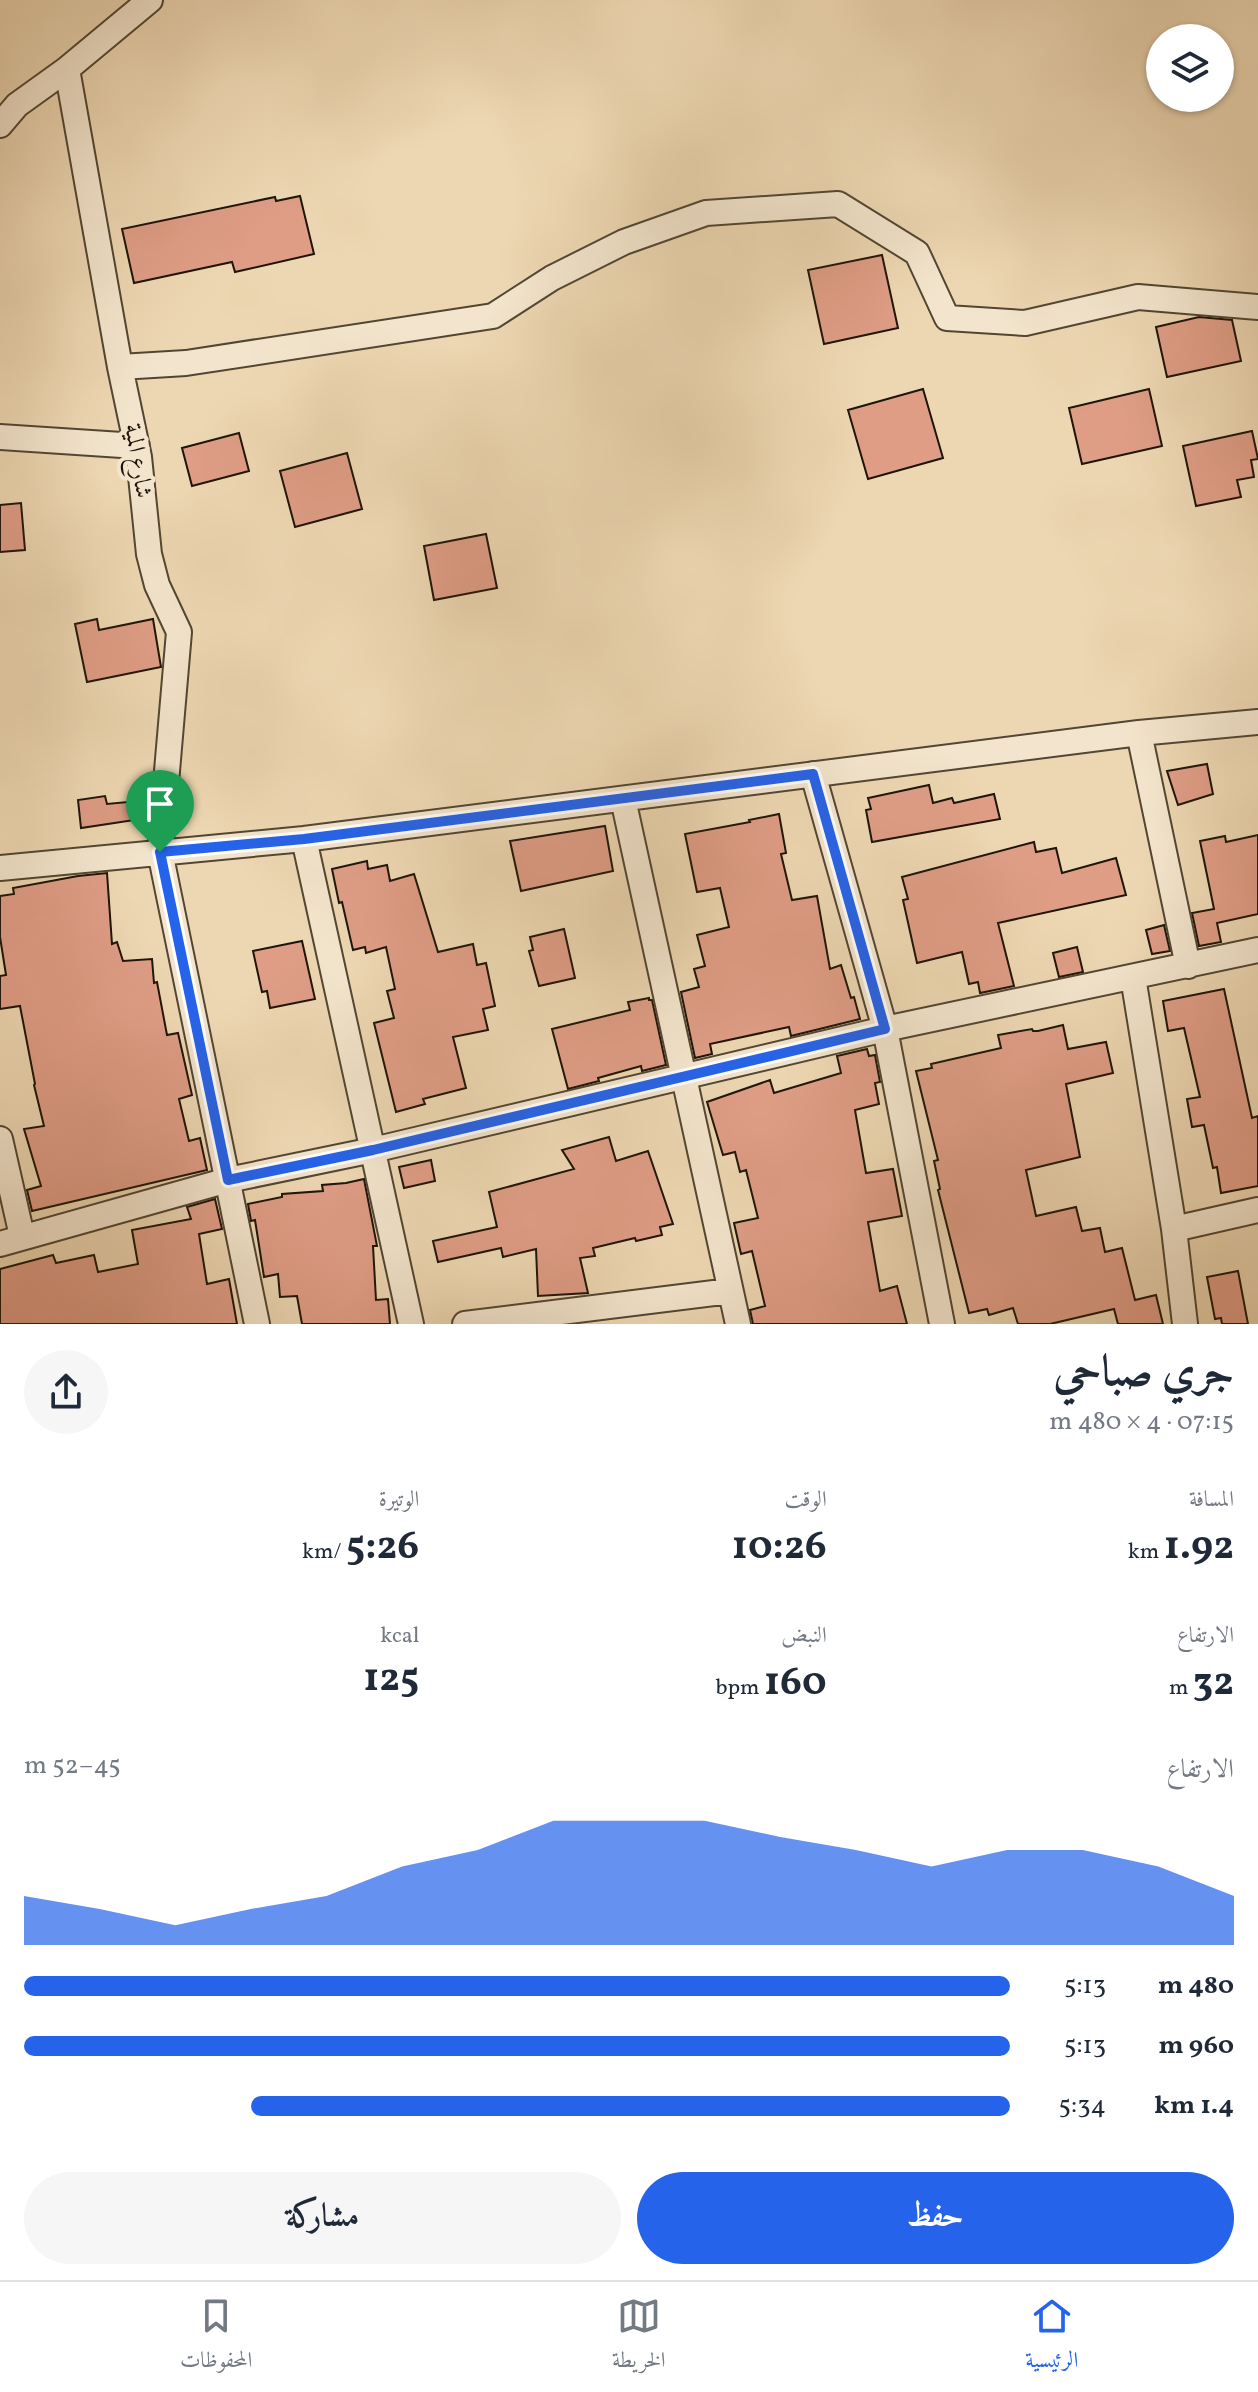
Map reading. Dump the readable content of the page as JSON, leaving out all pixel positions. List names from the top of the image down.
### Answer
{
  "streets": {
    "street": ["شارع المية"]
  },
  "page": {
    "heading": ["جري صباحي", "07:15 · 4 × 480 m"],
    "stats": [
      ["المسافة", "1.92 km"],
      ["الوقت", "10:26"],
      ["الوتيرة", "5:26 /km"],
      ["الارتفاع", "32 m"],
      ["النبض", "160 bpm"],
      ["kcal", "125"]
    ],
    "chart": ["الارتفاع", "45–52 m"],
    "list": [
      {
        "name": "480 m",
        "note": "5:13"
      },
      {
        "name": "960 m",
        "note": "5:13"
      },
      {
        "name": "1.4 km",
        "note": "5:34"
      }
    ],
    "buttons": ["حفظ", "مشاركة"],
    "tabs": ["الرئيسية", "الخريطة", "المحفوظات"]
  }
}
